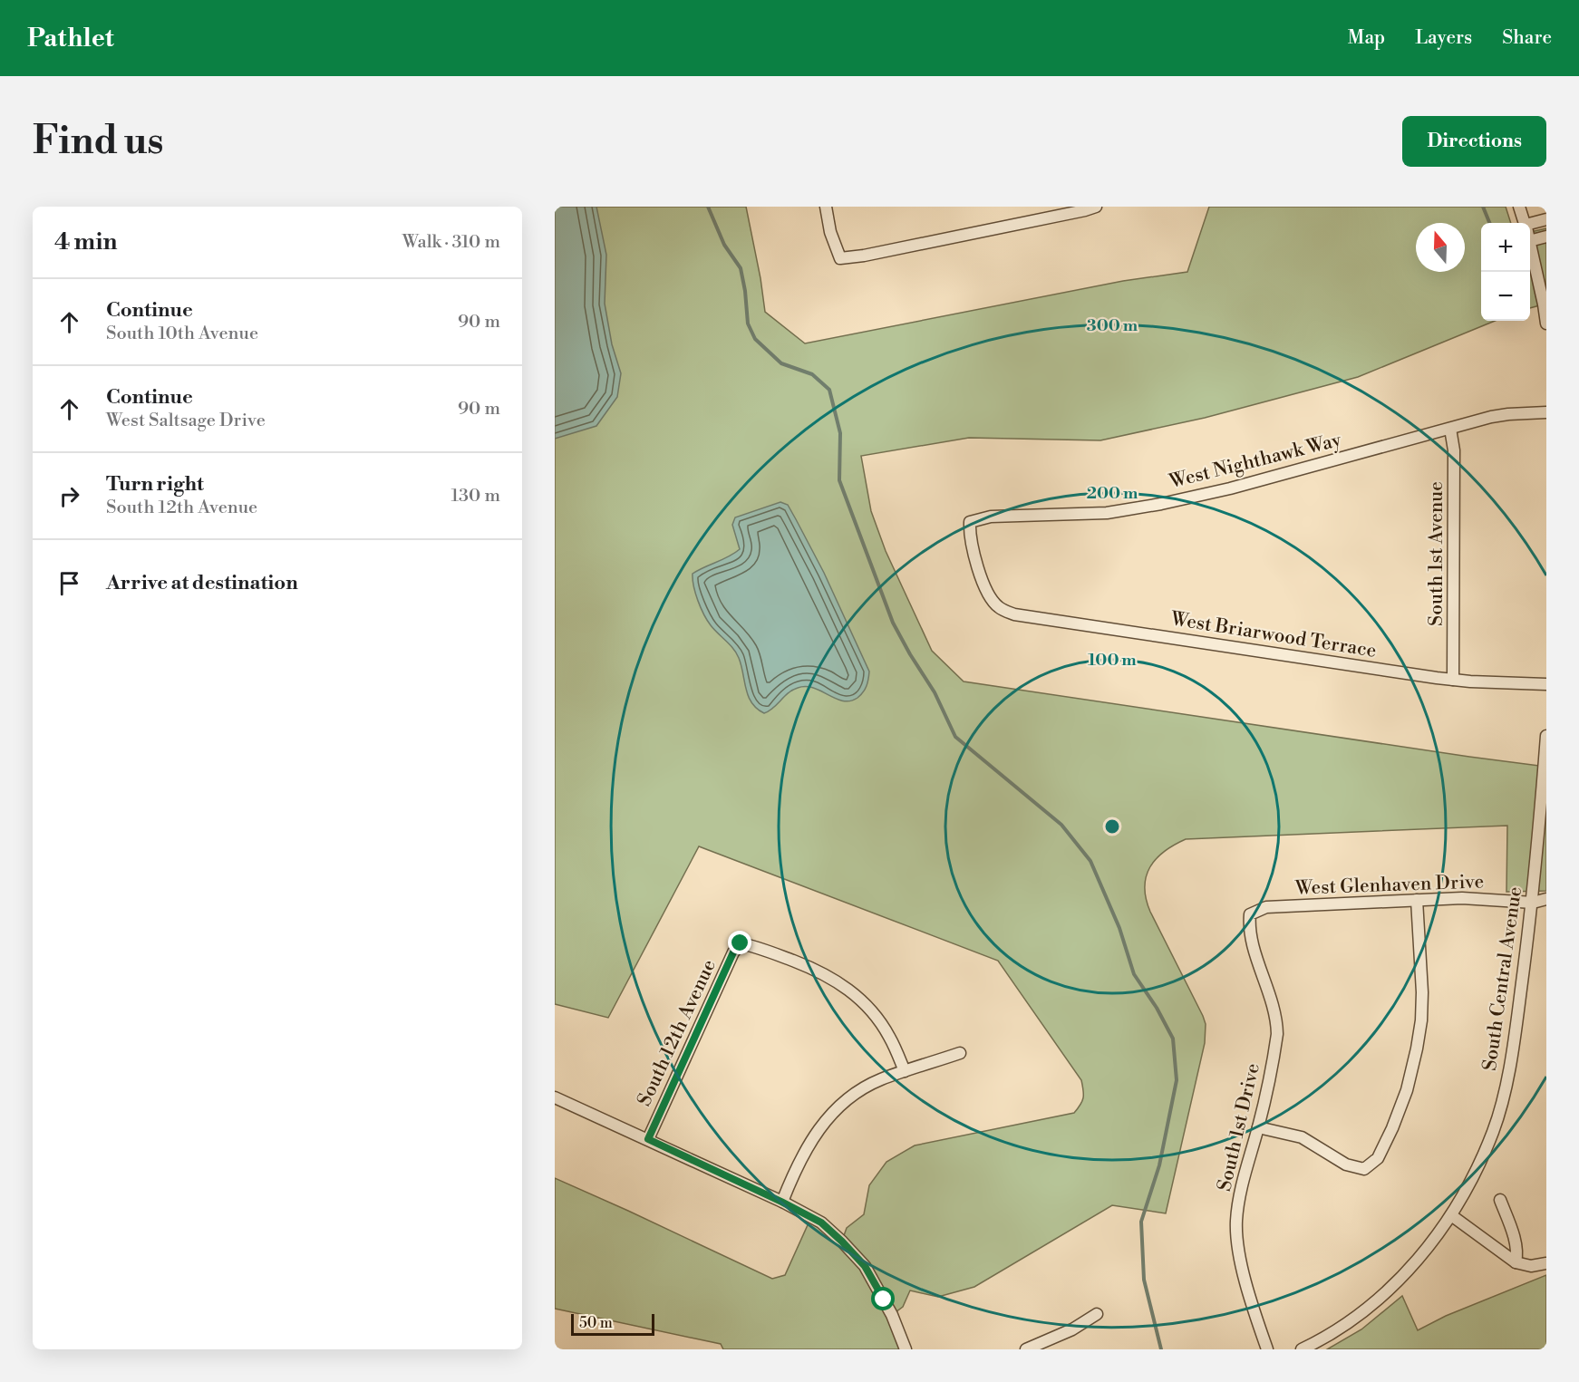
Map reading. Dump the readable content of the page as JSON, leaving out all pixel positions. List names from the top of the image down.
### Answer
{
  "streets": {
    "street": [
      "West Nighthawk Way",
      "South 1st Avenue",
      "West Briarwood Terrace",
      "West Glenhaven Drive",
      "South Central Avenue",
      "South 12th Avenue",
      "South 1st Drive"
    ]
  },
  "crossings": [
    ["West Nighthawk Way", "South 1st Avenue"],
    ["West Nighthawk Way", "West Briarwood Terrace"],
    ["South 1st Avenue", "West Briarwood Terrace"],
    ["West Glenhaven Drive", "South Central Avenue"],
    ["West Glenhaven Drive", "South 1st Drive"]
  ],
  "scale_bar": "50 m",
  "north": "top",
  "page": {
    "header": "Pathlet",
    "nav": ["Map", "Layers", "Share"],
    "buttons": "Directions",
    "title": "Find us",
    "heading": ["4 min", "Walk · 310 m"],
    "map_buttons": ["+", "−"],
    "list": [
      ["Continue", "South 10th Avenue", "90 m"],
      ["Continue", "West Saltsage Drive", "90 m"],
      ["Turn right", "South 12th Avenue", "130 m"],
      "Arrive at destination"
    ],
    "scale": "50 m"
  },
  "rings": ["300 m", "200 m", "100 m"]
}
